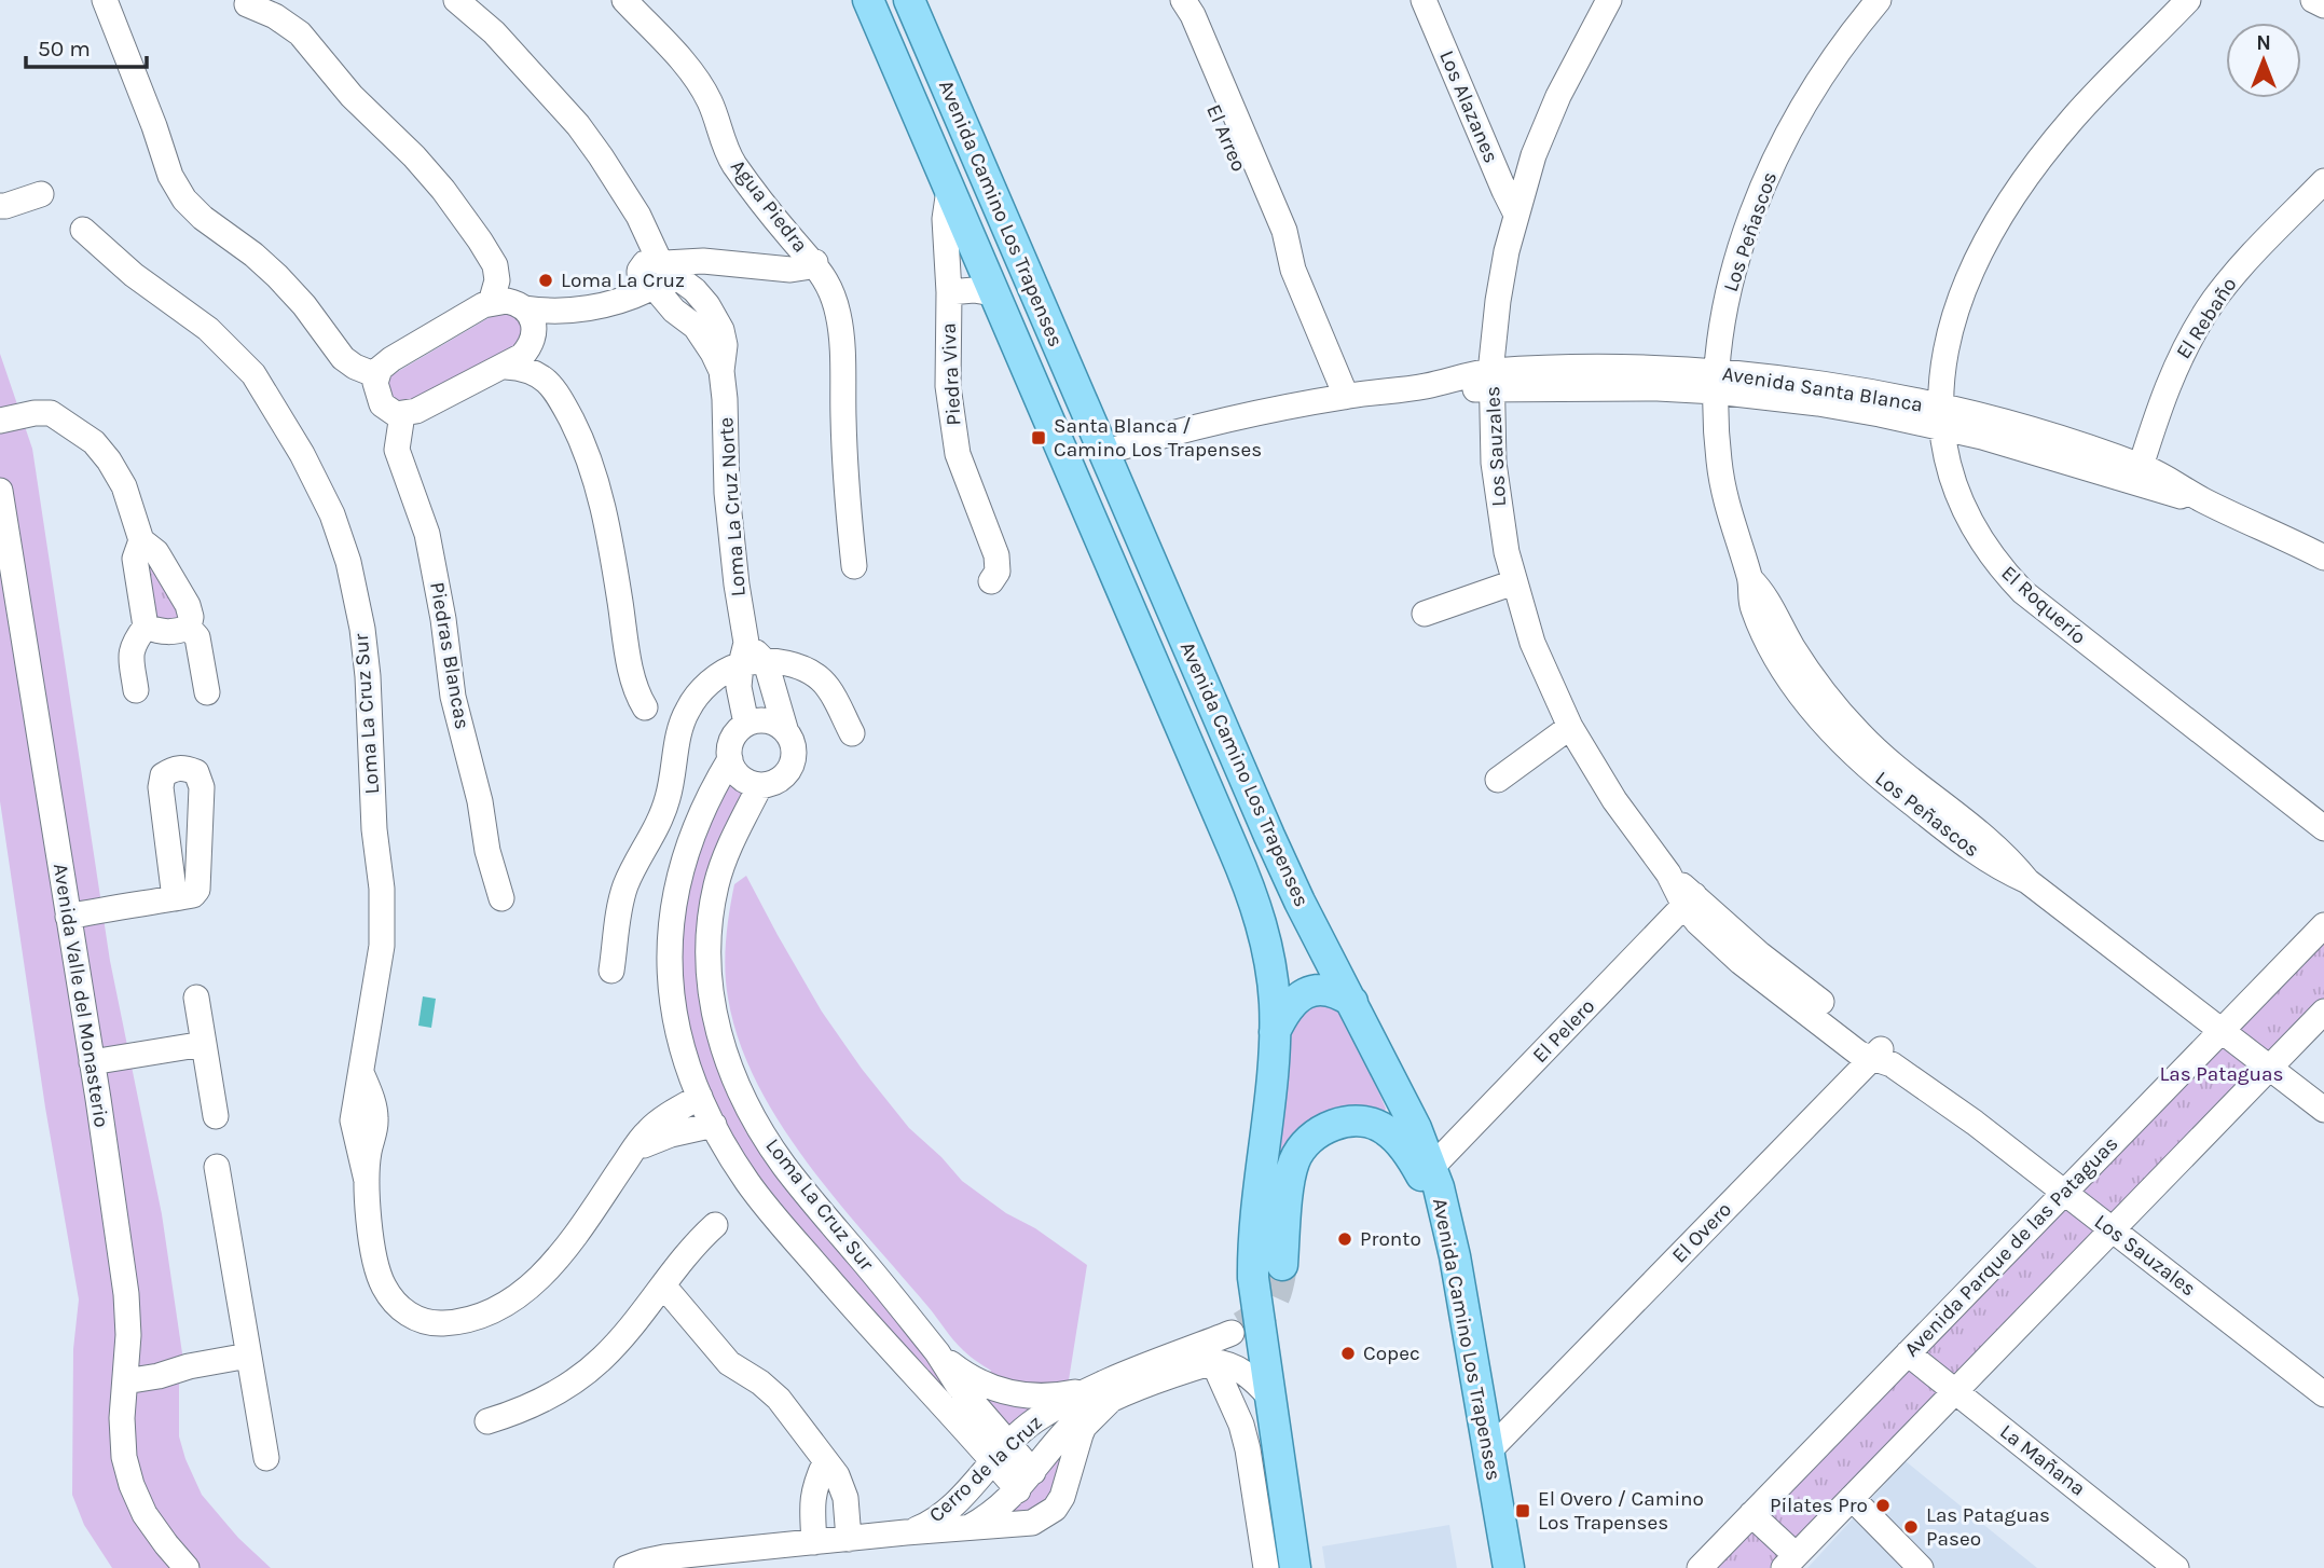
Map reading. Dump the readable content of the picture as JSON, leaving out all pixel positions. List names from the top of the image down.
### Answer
{
  "streets": {
    "main road": ["Avenida Camino Los Trapenses"],
    "street": [
      "Los Alazanes",
      "El Arreo",
      "Agua Piedra",
      "Los Peñascos",
      "El Rebaño",
      "Piedra Viva",
      "Avenida Santa Blanca",
      "Los Sauzales",
      "Loma La Cruz Norte",
      "El Roquerío",
      "Piedras Blancas",
      "Loma La Cruz Sur",
      "Avenida Valle del Monasterio",
      "El Pelero",
      "El Overo",
      "Avenida Parque de las Pataguas",
      "La Mañana",
      "Cerro de la Cruz"
    ]
  },
  "crossings": [
    ["Los Alazanes", "Los Sauzales"],
    ["El Arreo", "Avenida Santa Blanca"],
    ["Agua Piedra", "Loma La Cruz Norte"],
    ["Avenida Camino Los Trapenses", "Piedra Viva"],
    ["Avenida Camino Los Trapenses", "Avenida Santa Blanca"],
    ["Avenida Camino Los Trapenses", "El Pelero"],
    ["Avenida Camino Los Trapenses", "El Overo"],
    ["Los Peñascos", "Avenida Santa Blanca"],
    ["Los Peñascos", "Avenida Parque de las Pataguas"],
    ["El Rebaño", "Avenida Santa Blanca"],
    ["Avenida Santa Blanca", "Los Sauzales"],
    ["Avenida Santa Blanca", "El Roquerío"],
    ["Los Sauzales", "El Pelero"],
    ["Los Sauzales", "El Overo"],
    ["Los Sauzales", "Avenida Parque de las Pataguas"],
    ["Loma La Cruz Norte", "Loma La Cruz Sur"],
    ["Loma La Cruz Sur", "Cerro de la Cruz"],
    ["Avenida Parque de las Pataguas", "La Mañana"]
  ],
  "parks": ["Las Pataguas"],
  "places": {
    "other": [
      "Loma La Cruz",
      "Pronto",
      "Copec",
      "Pilates Pro",
      "Las Pataguas Paseo"
    ],
    "transit": ["Santa Blanca / Camino Los Trapenses", "El Overo / Camino Los Trapenses"]
  },
  "scale_bar": "50 m",
  "north": "top"
}
